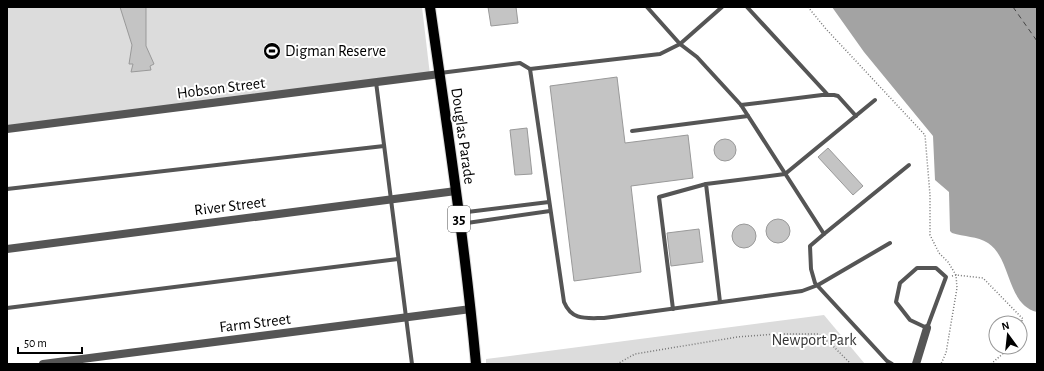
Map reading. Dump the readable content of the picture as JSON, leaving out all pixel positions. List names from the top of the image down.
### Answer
{
  "streets": {
    "main road": ["Douglas Parade", "35"],
    "street": ["Hobson Street", "River Street", "Farm Street"]
  },
  "crossings": [
    ["Hobson Street", "Douglas Parade"],
    ["Douglas Parade", "River Street"],
    ["Douglas Parade", "Farm Street"]
  ],
  "parks": ["Newport Park"],
  "places": {
    "sports": ["Digman Reserve"]
  },
  "scale_bar": "50 m",
  "north": "top"
}
